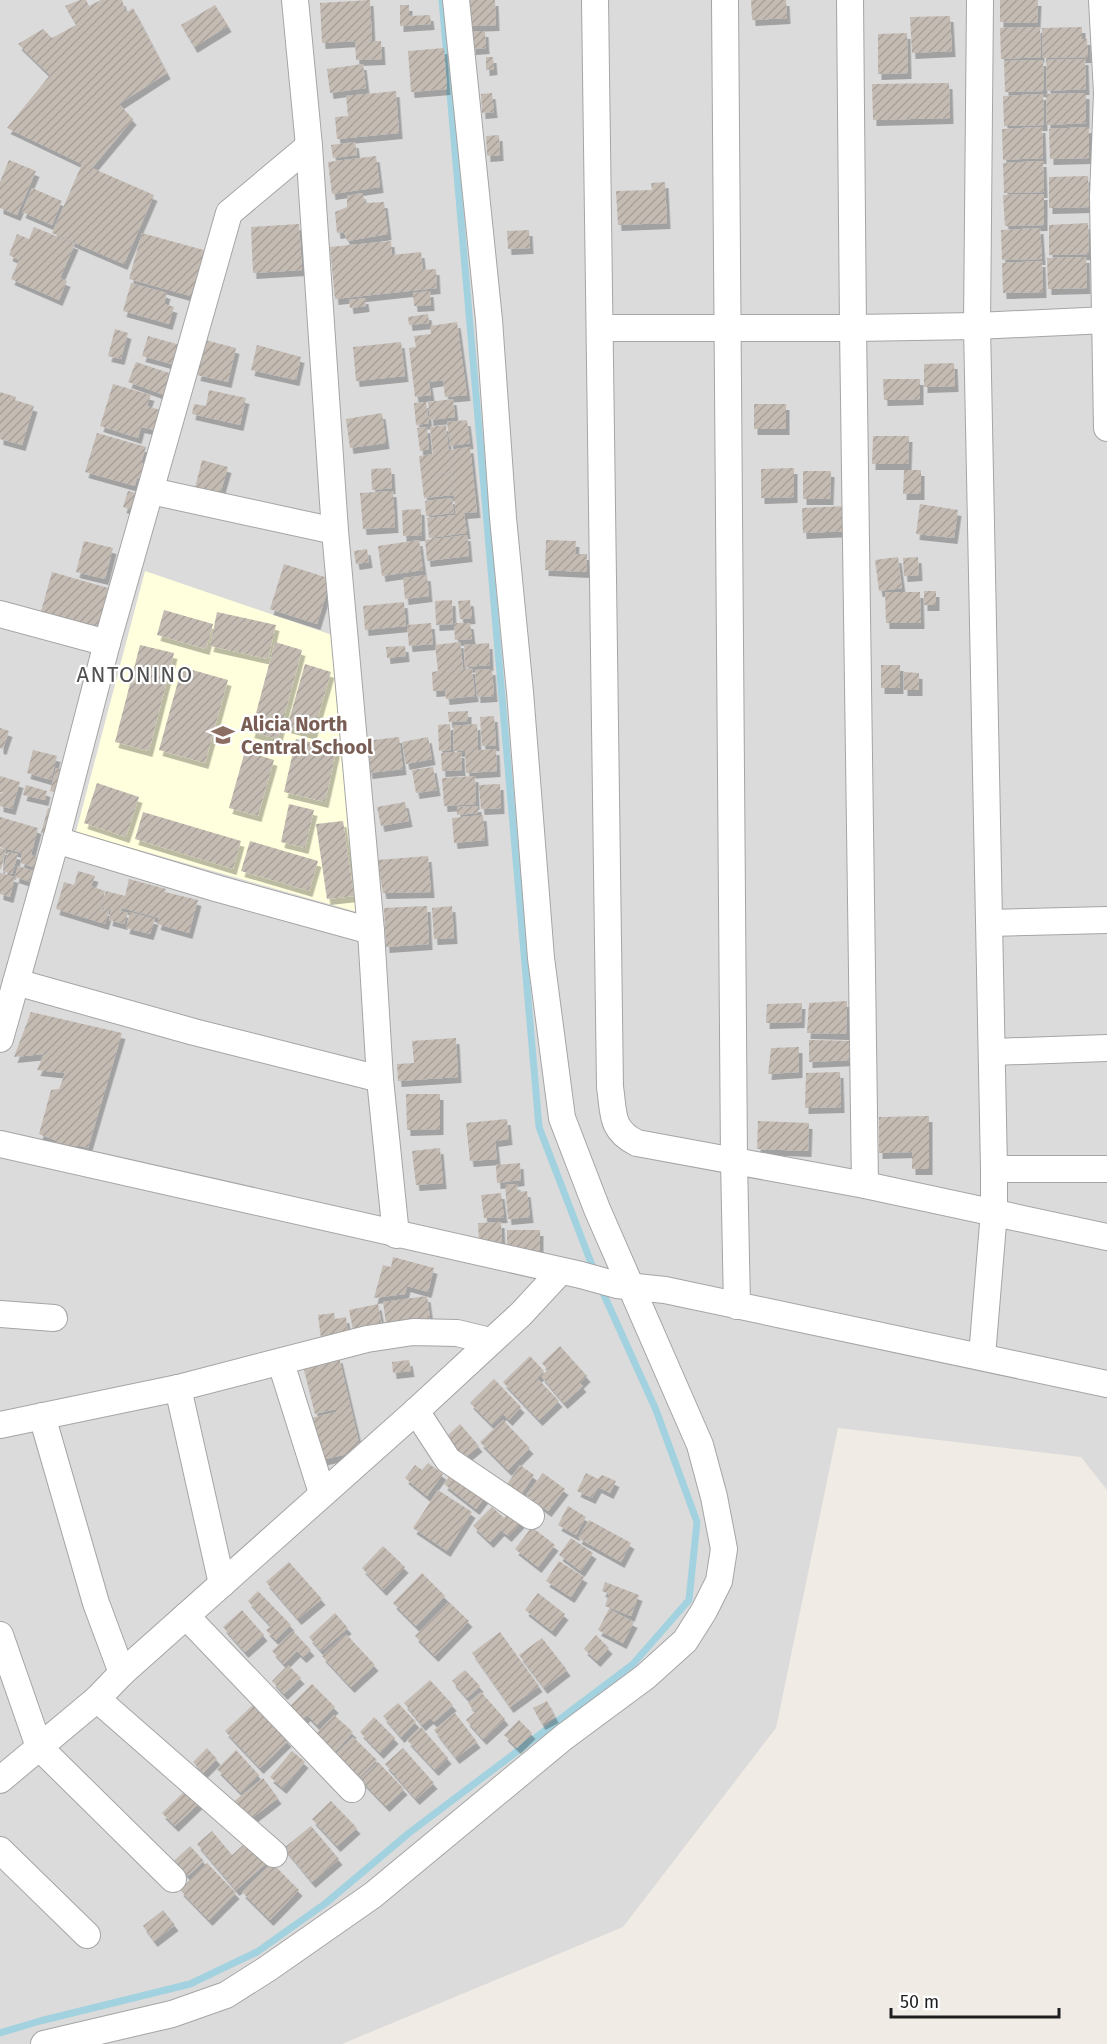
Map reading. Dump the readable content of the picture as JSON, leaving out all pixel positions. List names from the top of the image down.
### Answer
{
  "districts": ["ANTONINO"],
  "places": {
    "school or university": ["Alicia North Central School"]
  },
  "scale_bar": "50 m"
}
